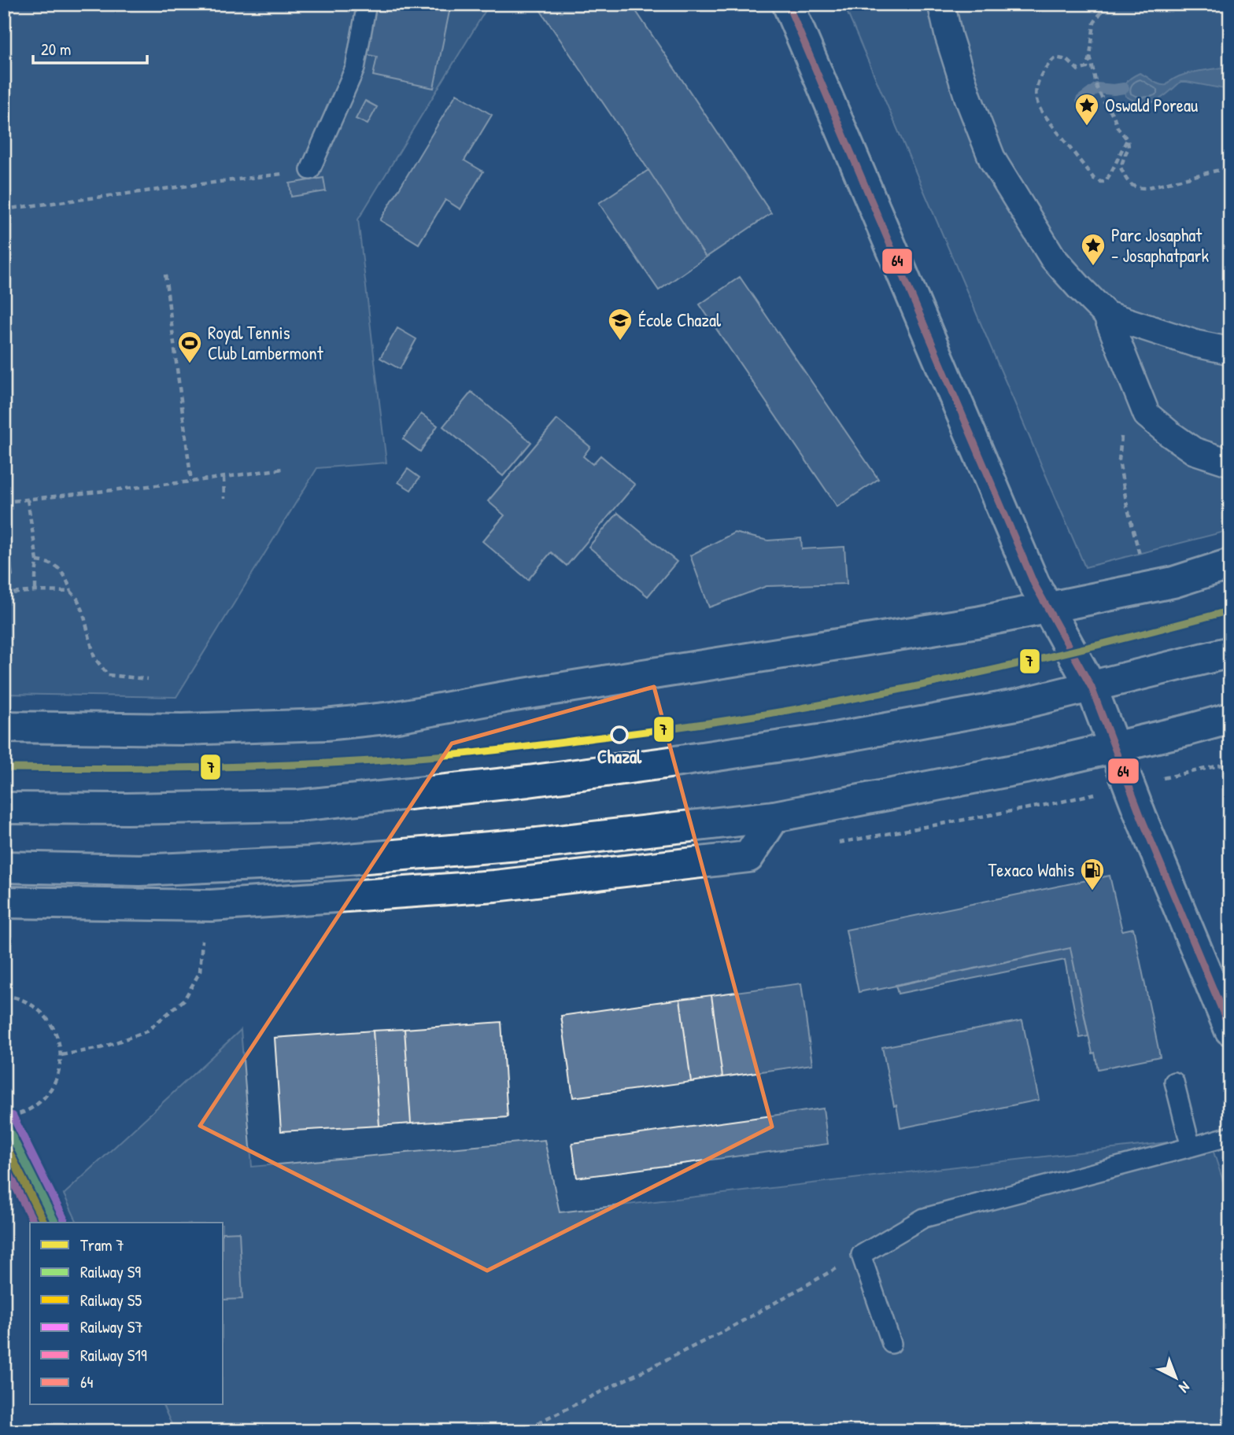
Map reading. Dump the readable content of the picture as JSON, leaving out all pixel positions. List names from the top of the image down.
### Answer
{
  "places": {
    "place": ["Oswald Poreau", "Parc Josaphat - Josaphatpark"],
    "school or university": ["École Chazal"],
    "sports": ["Royal Tennis Club Lambermont"],
    "other": ["Chazal"],
    "fuel station": ["Texaco Wahis"]
  },
  "lines": [
    "transit line 64",
    "tram line 7",
    "rail line S7",
    "rail line S9",
    "rail line S5",
    "rail line S19"
  ],
  "legend": [
    "Tram 7",
    "Railway S9",
    "Railway S5",
    "Railway S7",
    "Railway S19",
    "64"
  ],
  "scale_bar": "20 m",
  "north": "bottom right"
}
